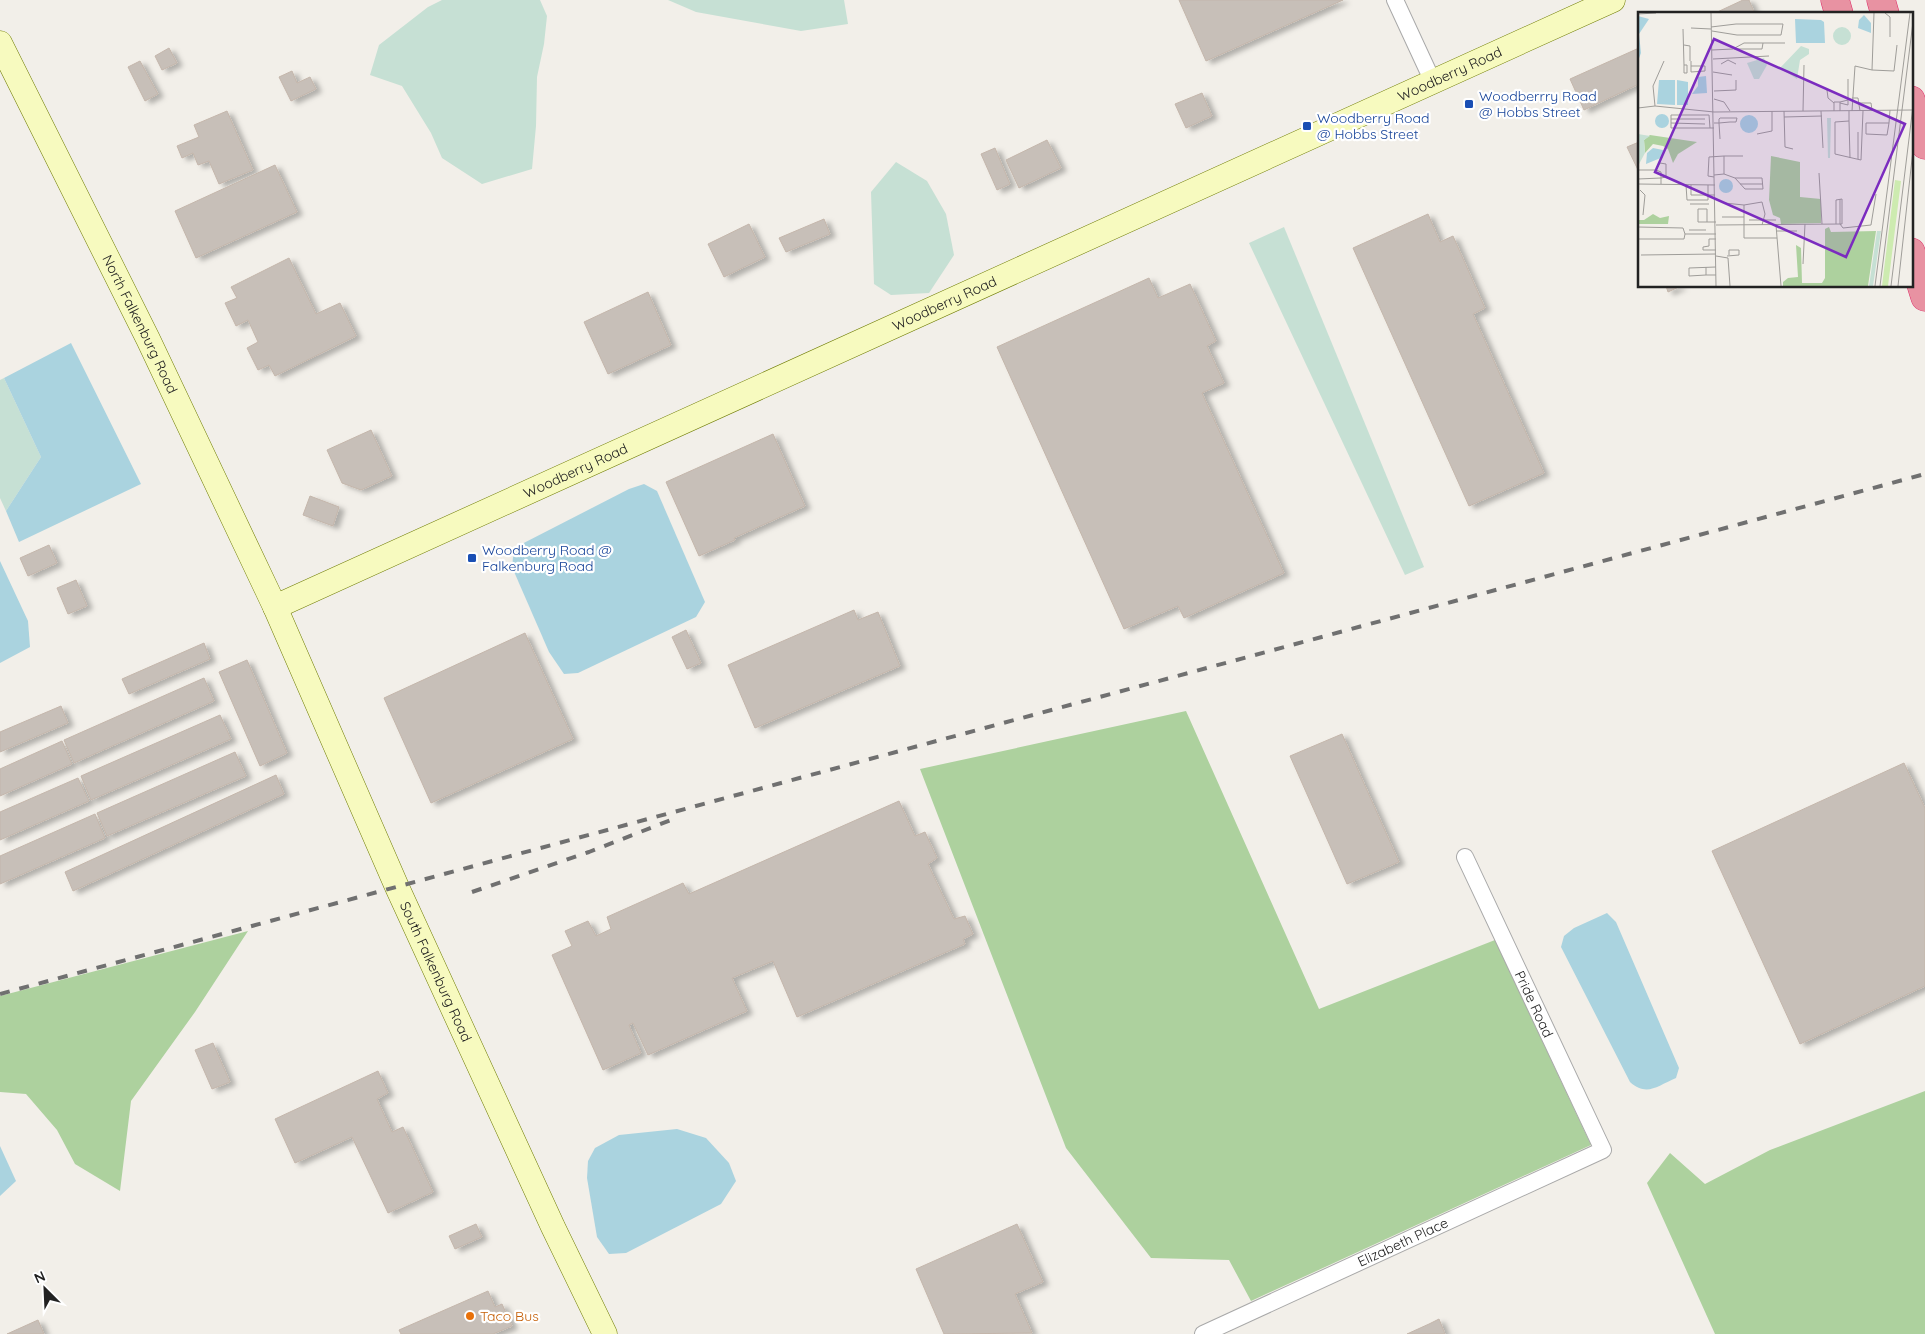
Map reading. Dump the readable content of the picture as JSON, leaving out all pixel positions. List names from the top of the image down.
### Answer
{
  "streets": {
    "street": [
      "Woodberry Road",
      "North Falkenburg Road",
      "South Falkenburg Road",
      "Pride Road",
      "Elizabeth Place"
    ]
  },
  "crossings": [
    ["Woodberry Road", "North Falkenburg Road"],
    ["Woodberry Road", "South Falkenburg Road"],
    ["North Falkenburg Road", "South Falkenburg Road"],
    ["Pride Road", "Elizabeth Place"]
  ],
  "places": {
    "transit": ["Woodberrry Road @ Hobbs Street", "Woodberry Road @ Hobbs Street", "Woodberry Road @ Falkenburg Road"],
    "other": ["Taco Bus"]
  },
  "north": "top left"
}
